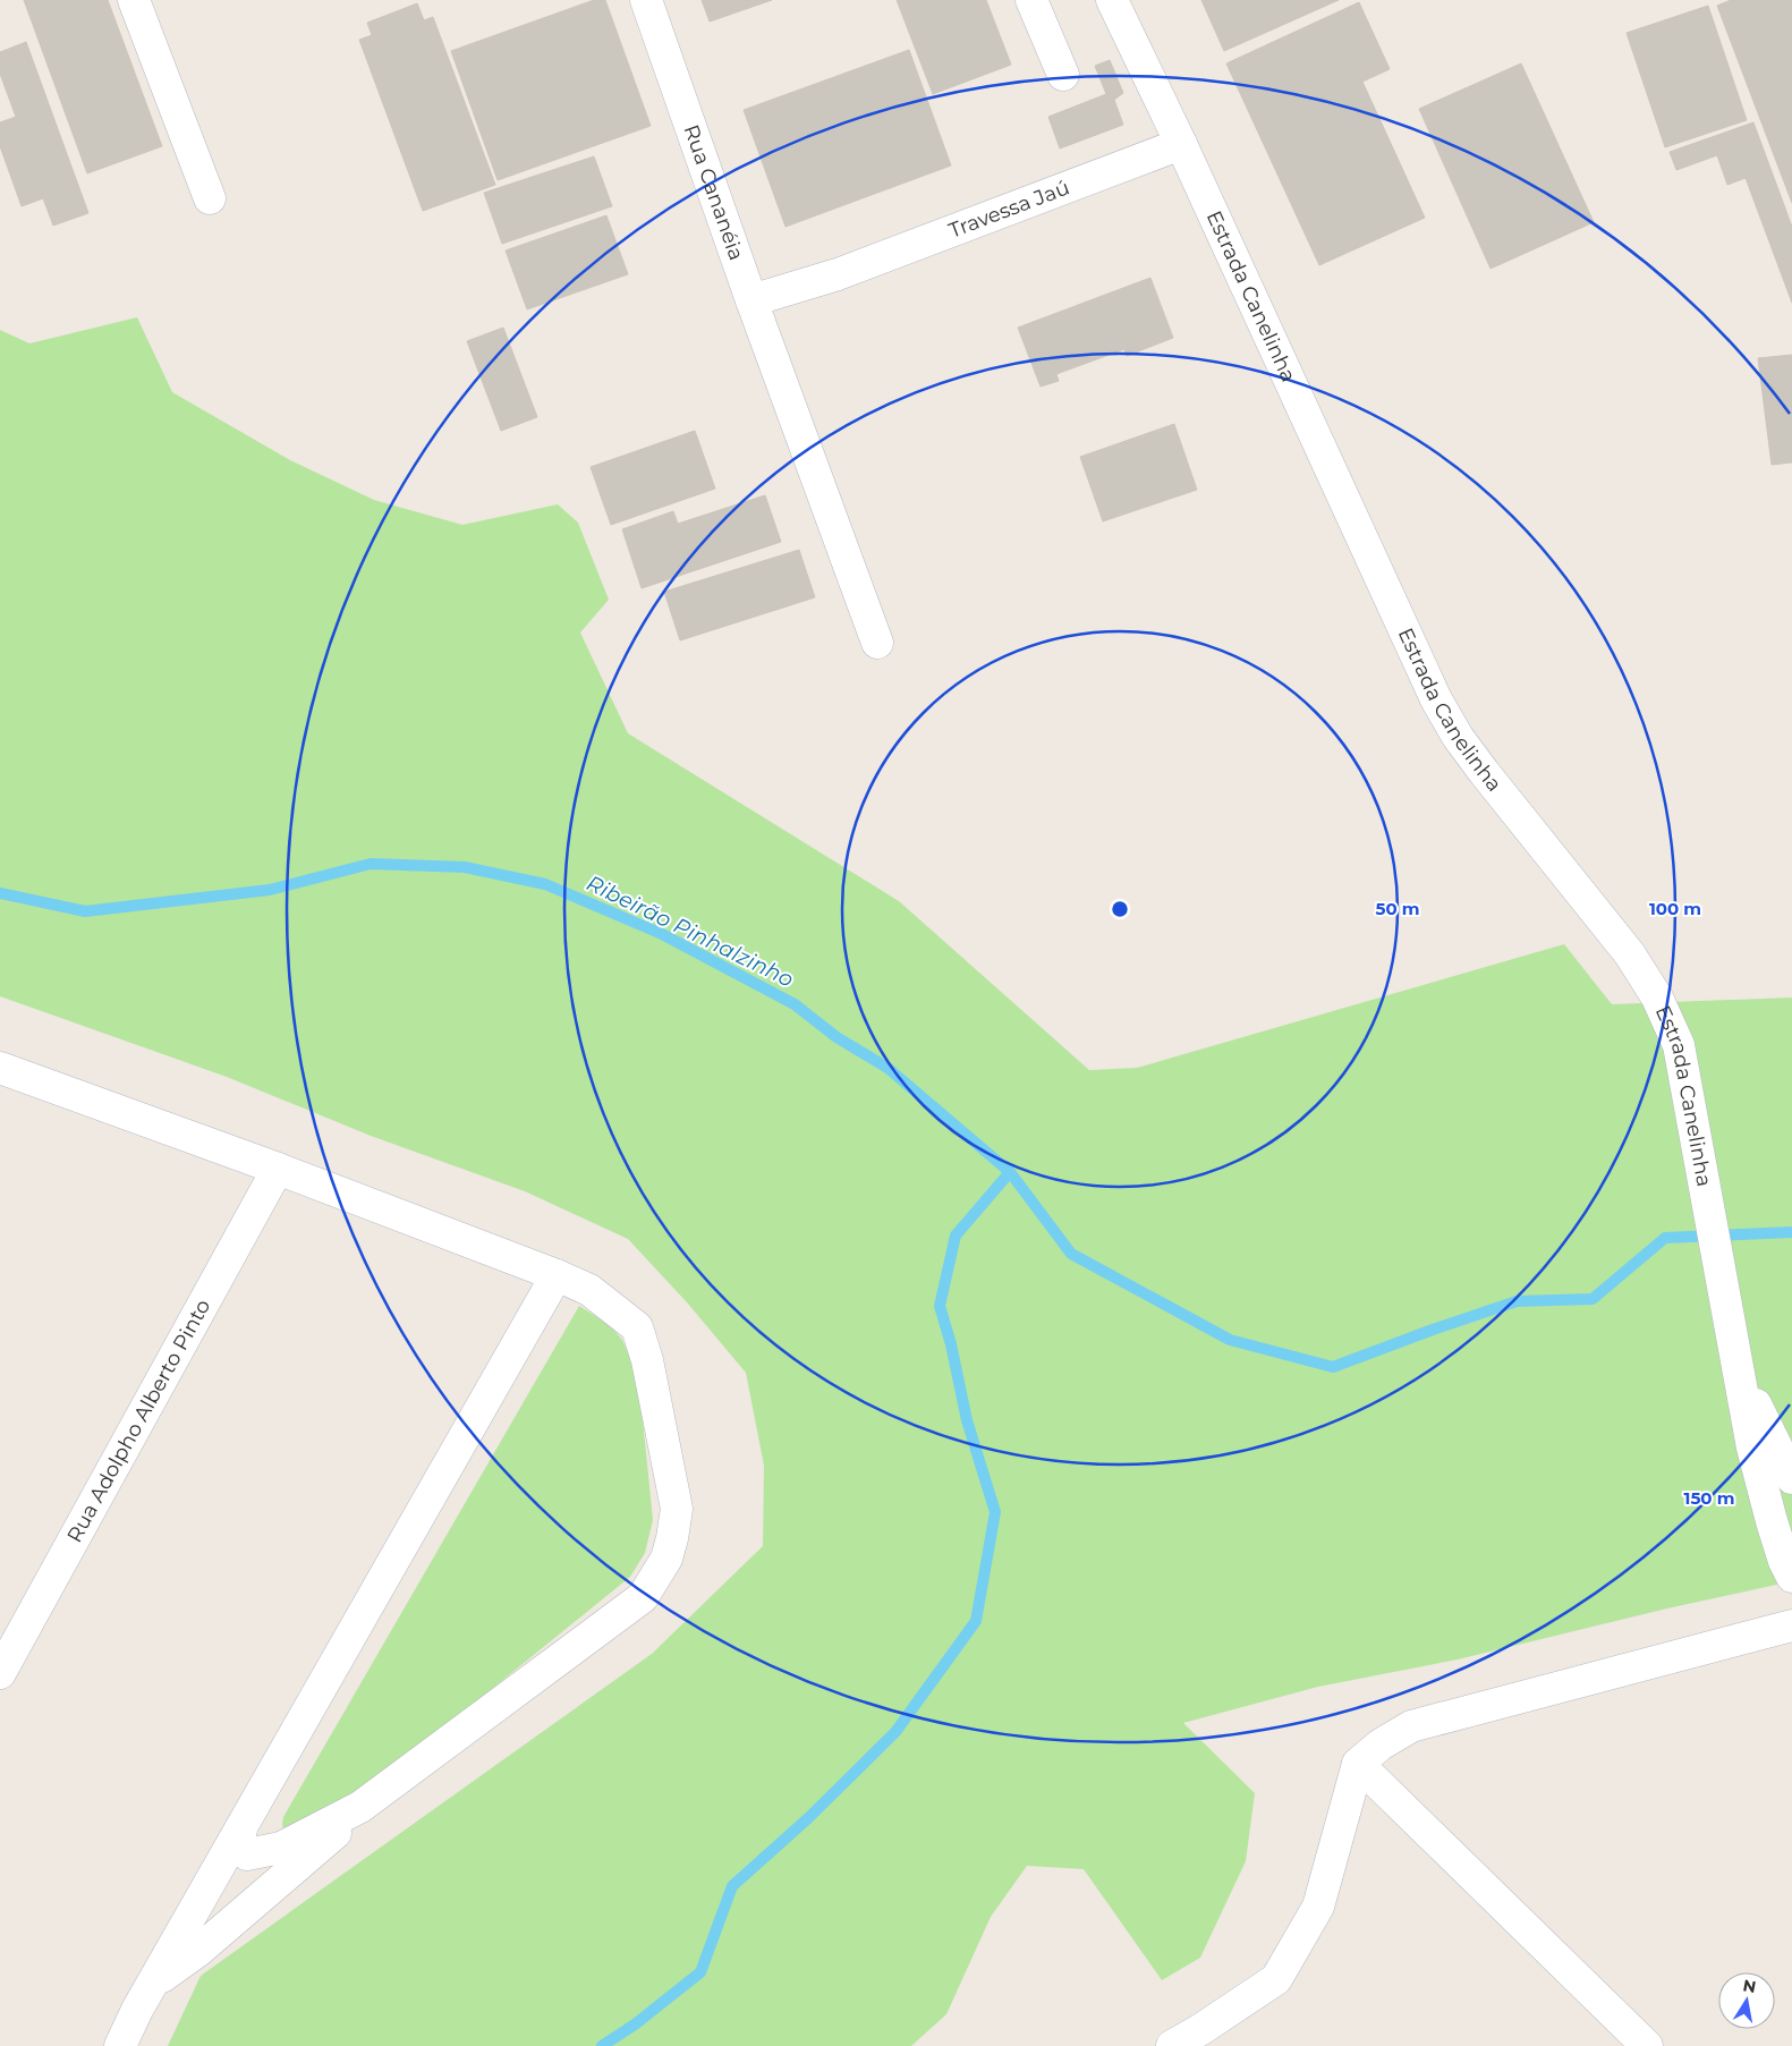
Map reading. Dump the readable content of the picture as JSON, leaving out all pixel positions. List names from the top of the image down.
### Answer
{
  "streets": {
    "street": [
      "Rua Cananéia",
      "Travessa Jaú",
      "Estrada Canelinha",
      "Rua Adolpho Alberto Pinto"
    ]
  },
  "crossings": [
    ["Rua Cananéia", "Travessa Jaú"],
    ["Travessa Jaú", "Estrada Canelinha"]
  ],
  "water": ["Ribeirão Pinhalzinho"],
  "north": "top",
  "rings": ["50 m", "100 m", "150 m"]
}
